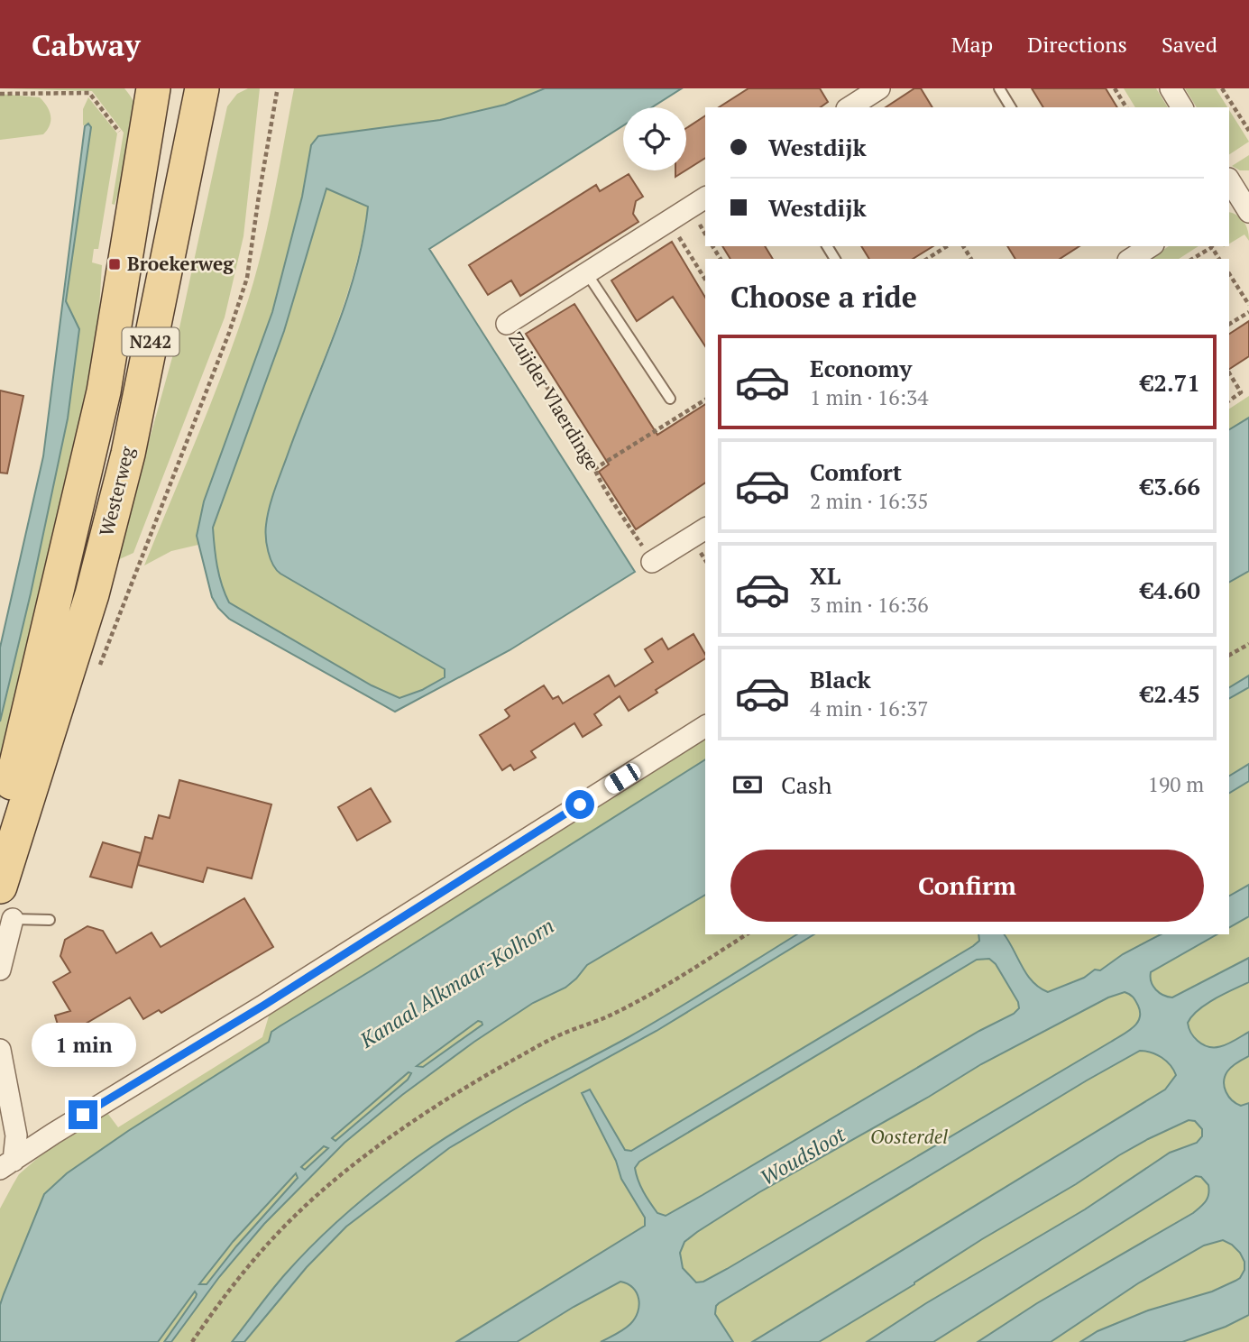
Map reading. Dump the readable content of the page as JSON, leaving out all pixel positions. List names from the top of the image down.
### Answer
{
  "streets": {
    "main road": ["N242", "Westerweg"],
    "street": ["Zuijder Vlaerdinge"]
  },
  "water": ["Kanaal Alkmaar-Kolhorn", "Woudsloot"],
  "parks": ["Oosterdel"],
  "places": {
    "transit": ["Broekerweg"]
  },
  "page": {
    "header": "Cabway",
    "nav": ["Map", "Directions", "Saved"],
    "banner": ["Westdijk", "Westdijk"],
    "heading": "Choose a ride",
    "list": [
      {
        "name": "Economy",
        "note": "1 min · 16:34",
        "value": "€2.71"
      },
      {
        "name": "Comfort",
        "note": "2 min · 16:35",
        "value": "€3.66"
      },
      {
        "name": "XL",
        "note": "3 min · 16:36",
        "value": "€4.60"
      },
      {
        "name": "Black",
        "note": "4 min · 16:37",
        "value": "€2.45"
      }
    ],
    "pay": ["Cash", "190 m"],
    "buttons": "Confirm",
    "bubble": "1 min"
  }
}
